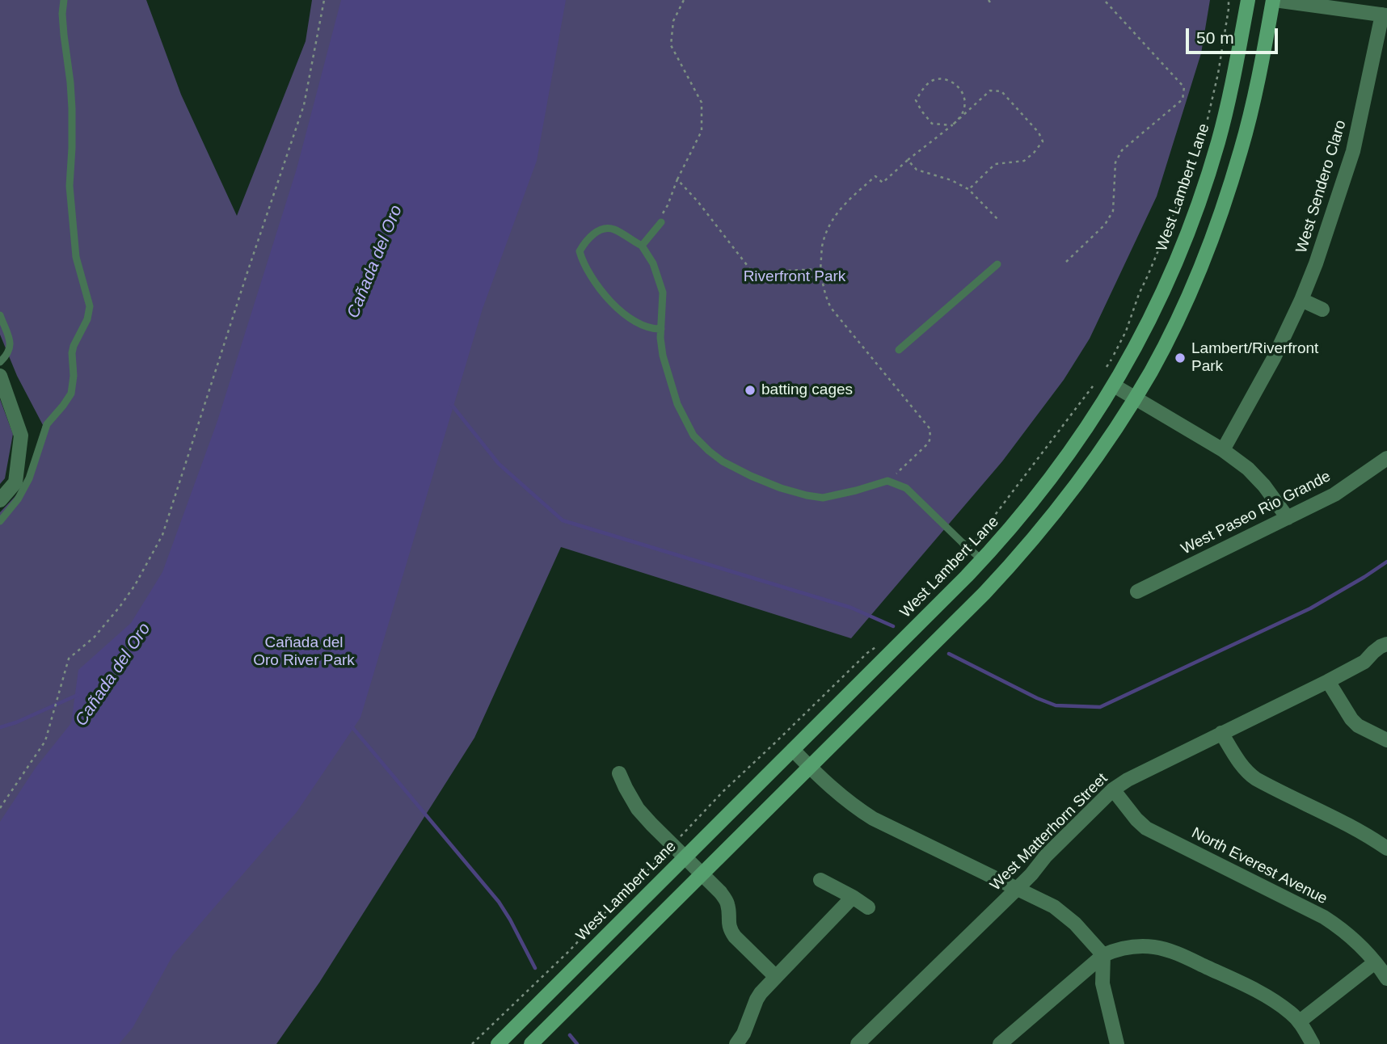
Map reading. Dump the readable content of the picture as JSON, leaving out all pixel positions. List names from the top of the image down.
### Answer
{
  "streets": {
    "main road": ["West Lambert Lane"],
    "street": [
      "West Sendero Claro",
      "West Paseo Rio Grande",
      "West Matterhorn Street",
      "North Everest Avenue"
    ]
  },
  "crossings": [
    ["West Matterhorn Street", "North Everest Avenue"]
  ],
  "water": ["Cañada del Oro"],
  "parks": ["Riverfront Park", "Cañada del Oro River Park"],
  "places": ["Lambert/Riverfront Park", "batting cages"],
  "scale_bar": "50 m"
}
